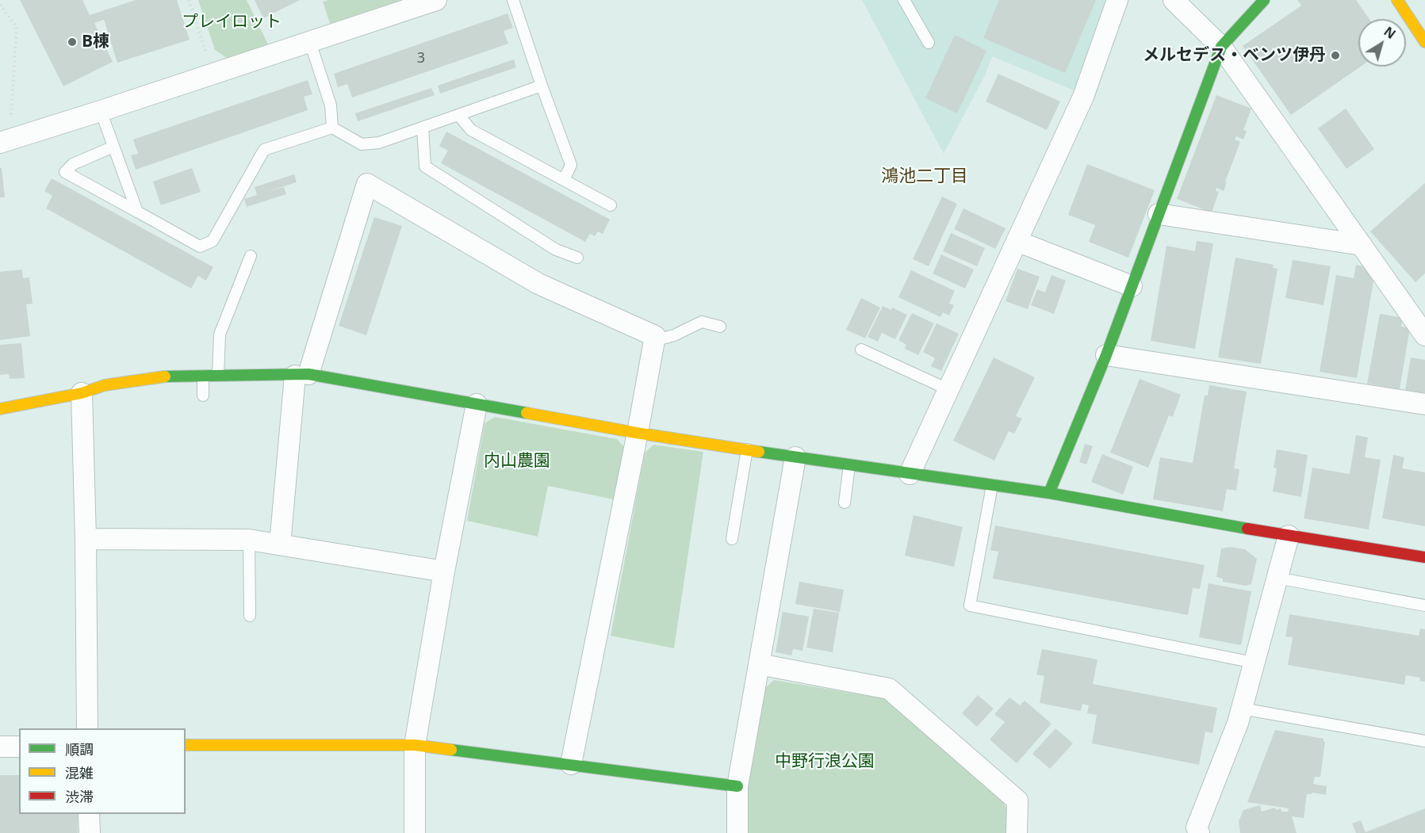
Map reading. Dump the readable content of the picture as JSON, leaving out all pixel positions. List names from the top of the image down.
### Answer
{
  "districts": ["鴻池二丁目"],
  "parks": ["プレイロット", "内山農園", "中野行浪公園"],
  "places": ["B棟", "メルセデス・ベンツ伊丹"],
  "house_numbers": ["3"],
  "legend": ["順調", "混雑", "渋滞"],
  "north": "top right"
}
